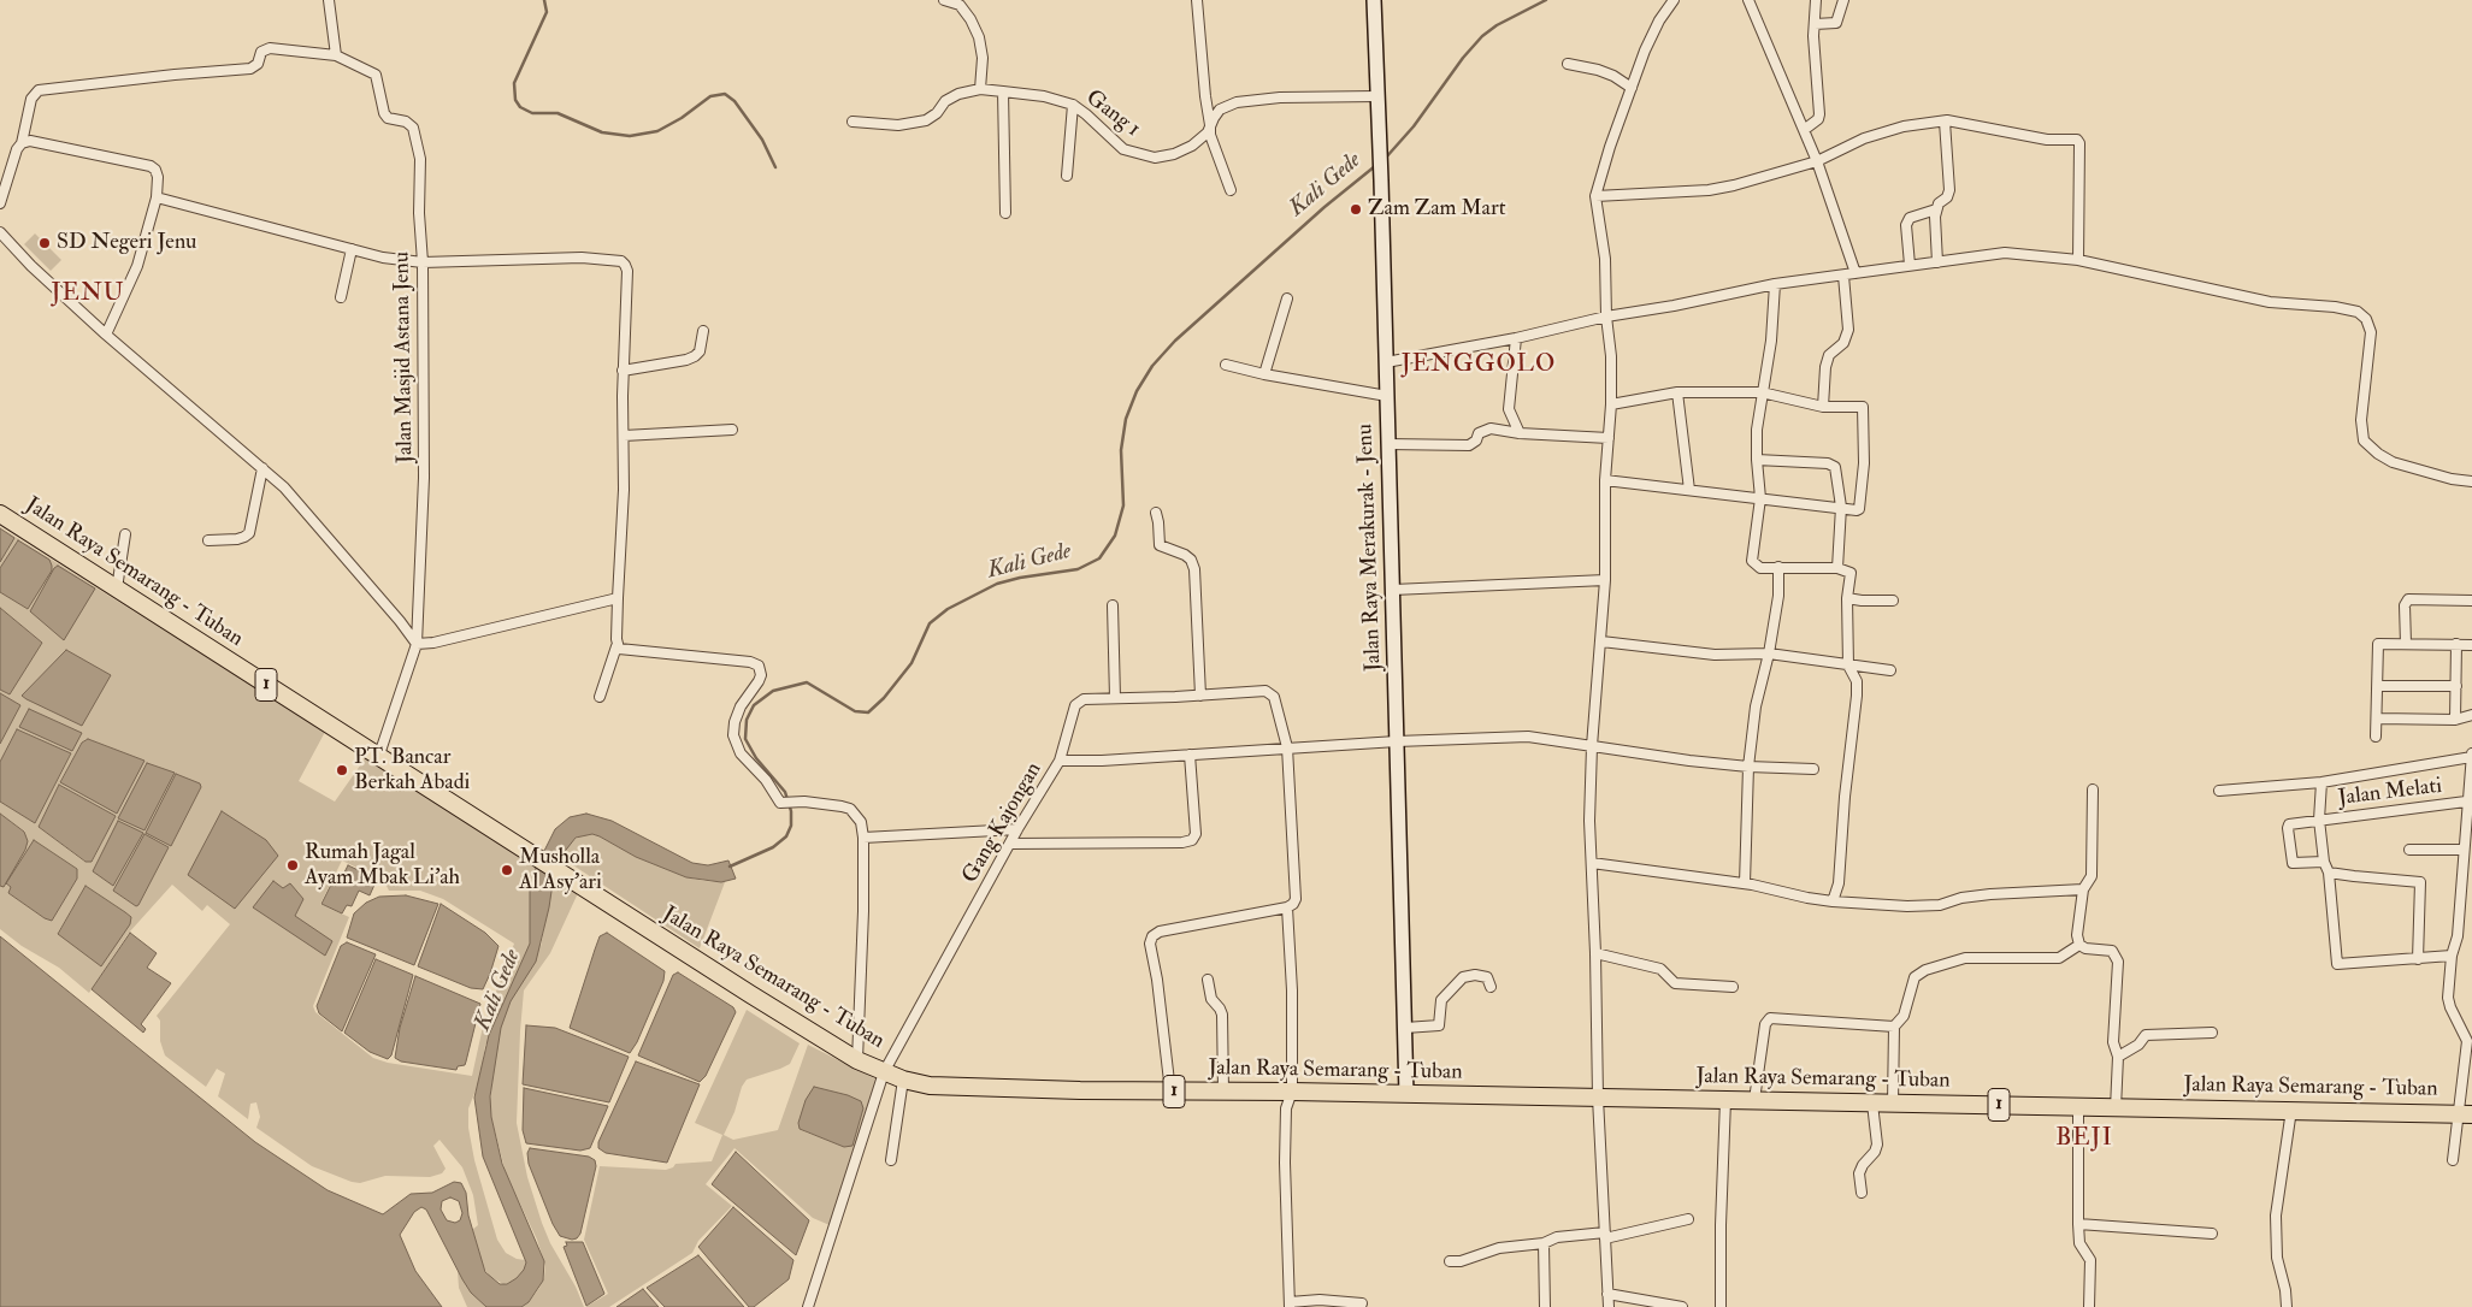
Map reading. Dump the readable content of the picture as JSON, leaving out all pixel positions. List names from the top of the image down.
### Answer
{
  "streets": {
    "highway": ["Jalan Raya Semarang - Tuban", "1"],
    "main road": ["Jalan Raya Merakurak - Jenu"],
    "street": [
      "Gang 1",
      "Jalan Masjid Astana Jenu",
      "Jalan Melati",
      "Gang Kajongan"
    ]
  },
  "crossings": [
    ["Gang 1", "Jalan Raya Merakurak - Jenu"],
    ["Jalan Masjid Astana Jenu", "Jalan Raya Semarang - Tuban"],
    ["Jalan Raya Merakurak - Jenu", "Jalan Raya Semarang - Tuban"],
    ["Jalan Raya Merakurak - Jenu", "Gang Kajongan"],
    ["Jalan Raya Semarang - Tuban", "Gang Kajongan"]
  ],
  "districts": ["JENU", "JENGGOLO", "BEJI"],
  "water": ["Kali Gede"],
  "places": [
    "Zam Zam Mart",
    "SD Negeri Jenu",
    "PT. Bancar Berkah Abadi",
    "Rumah Jagal Ayam Mbak Li'ah",
    "Musholla Al Asy'ari"
  ]
}
